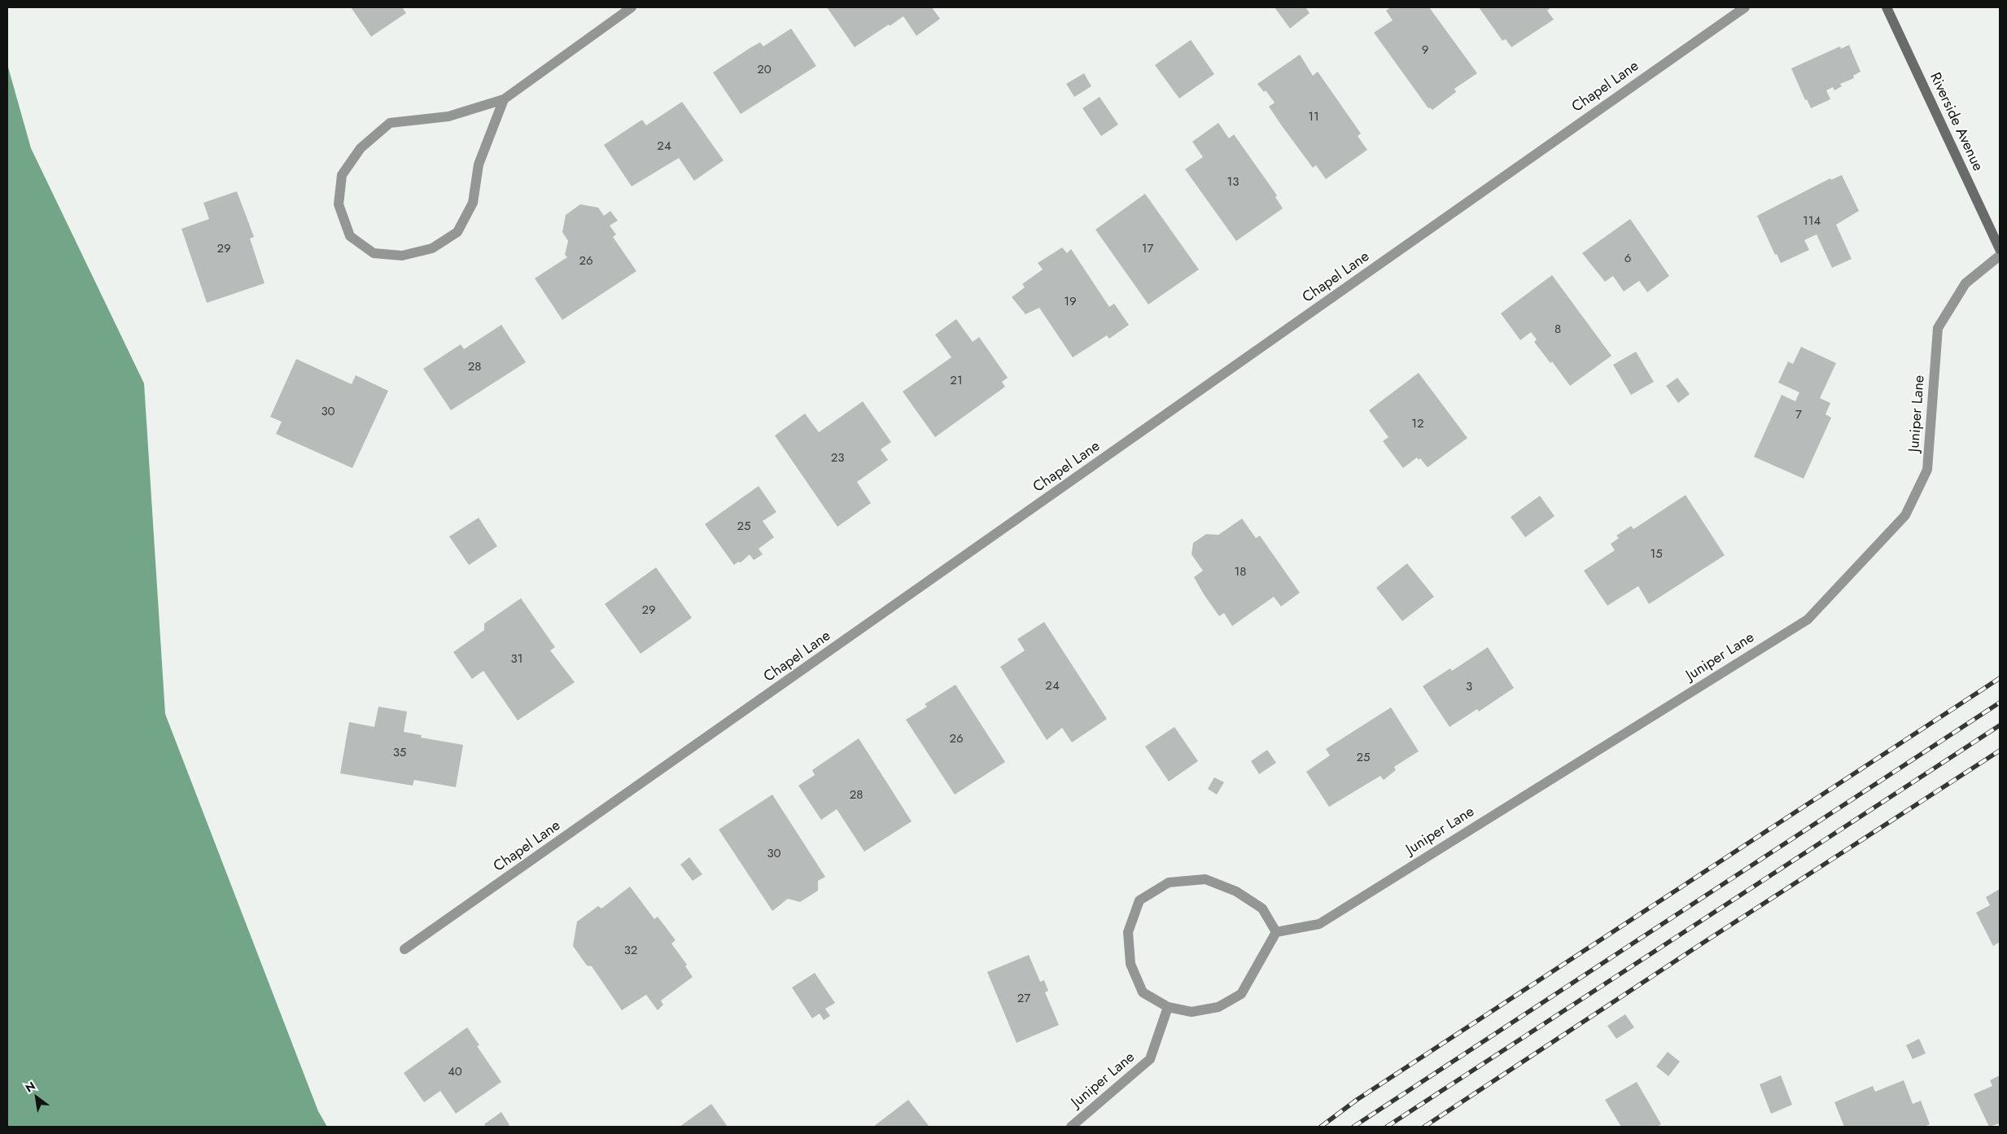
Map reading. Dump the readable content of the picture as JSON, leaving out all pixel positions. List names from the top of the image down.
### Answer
{
  "streets": {
    "street": ["Chapel Lane", "Riverside Avenue", "Juniper Lane"]
  },
  "house_numbers": [
    "9",
    "20",
    "11",
    "24",
    "13",
    "114",
    "29",
    "17",
    "6",
    "26",
    "19",
    "8",
    "28",
    "21",
    "30",
    "7",
    "12",
    "23",
    "25",
    "15",
    "18",
    "29",
    "31",
    "24",
    "3",
    "26",
    "35",
    "25",
    "28",
    "30",
    "32",
    "27",
    "40"
  ],
  "north": "top left"
}
